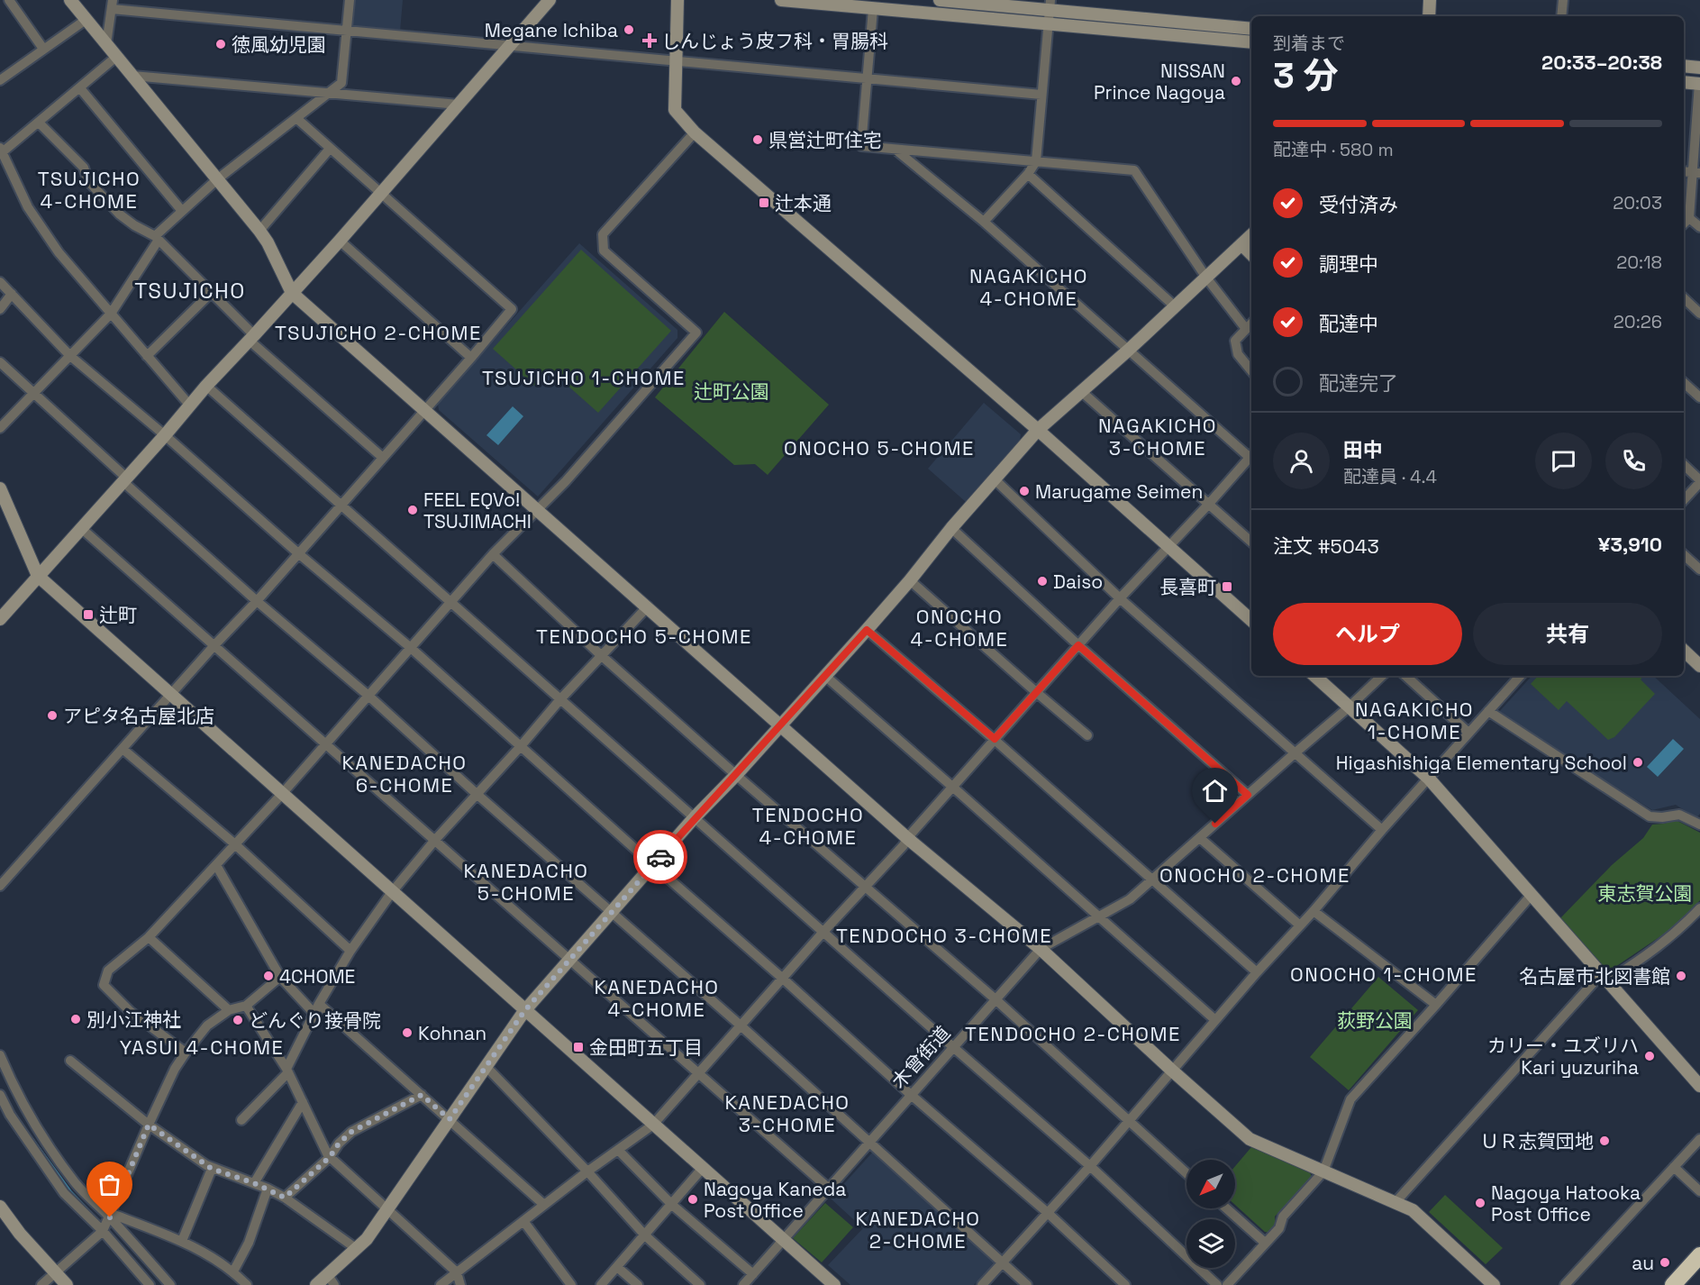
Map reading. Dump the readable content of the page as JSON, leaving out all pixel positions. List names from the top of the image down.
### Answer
{
  "streets": {
    "street": ["木曾街道"]
  },
  "districts": [
    "TSUJICHO 4-CHOME",
    "NAGAKICHO 4-CHOME",
    "TSUJICHO",
    "TSUJICHO 2-CHOME",
    "TSUJICHO 1-CHOME",
    "NAGAKICHO 3-CHOME",
    "ONOCHO 5-CHOME",
    "ONOCHO 4-CHOME",
    "TENDOCHO 5-CHOME",
    "NAGAKICHO 1-CHOME",
    "KANEDACHO 6-CHOME",
    "TENDOCHO 4-CHOME",
    "KANEDACHO 5-CHOME",
    "ONOCHO 2-CHOME",
    "TENDOCHO 3-CHOME",
    "ONOCHO 1-CHOME",
    "KANEDACHO 4-CHOME",
    "TENDOCHO 2-CHOME",
    "YASUI 4-CHOME",
    "KANEDACHO 3-CHOME",
    "KANEDACHO 2-CHOME"
  ],
  "parks": ["辻町公園", "東志賀公園", "荻野公園"],
  "places": {
    "other": [
      "Megane Ichiba",
      "徳風幼児園",
      "NISSAN Prince Nagoya",
      "県営辻町住宅",
      "Marugame Seimen",
      "FEEL EQVo! TSUJIMACHI",
      "Daiso",
      "アピタ名古屋北店",
      "Higashishiga Elementary School",
      "4CHOME",
      "名古屋市北図書館",
      "別小江神社",
      "どんぐり接骨院",
      "Kohnan",
      "カリー・ユズリハ Kari yuzuriha",
      "ＵＲ志賀団地",
      "Nagoya Kaneda Post Office",
      "Nagoya Hatooka Post Office",
      "au"
    ],
    "health": ["しんじょう皮フ科・胃腸科"],
    "transit": [
      "辻本通",
      "長喜町",
      "辻町",
      "金田町五丁目"
    ]
  },
  "north": "bottom left",
  "page": {
    "heading": ["3 分", "到着まで", "20:33–20:38"],
    "panel": [
      "田中",
      "配達員 · 4.4",
      "注文 #5043",
      "¥3,910"
    ],
    "bar": "配達中 · 580 m",
    "list": [
      ["受付済み", "20:03"],
      ["調理中", "20:18"],
      ["配達中", "20:26"],
      "配達完了"
    ],
    "buttons": ["ヘルプ", "共有"]
  }
}
